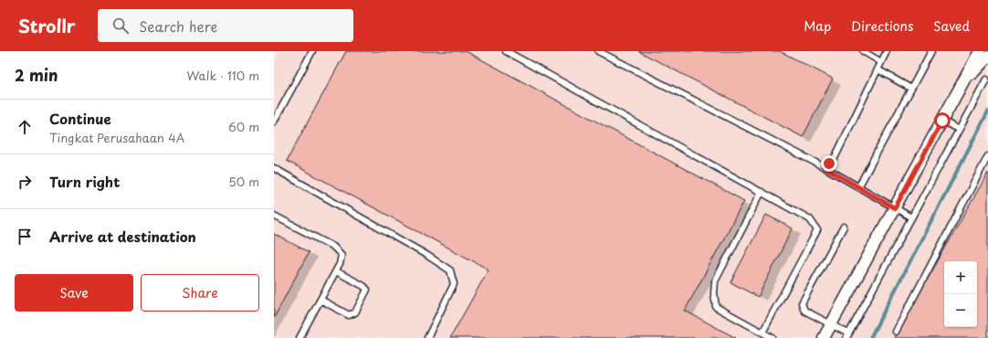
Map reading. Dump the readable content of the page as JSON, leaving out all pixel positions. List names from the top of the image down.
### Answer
{
  "page": {
    "header": "Strollr",
    "search": "Search here",
    "nav": ["Map", "Directions", "Saved"],
    "heading": ["2 min", "Walk · 110 m"],
    "list": [
      ["Continue", "Tingkat Perusahaan 4A", "60 m"],
      ["Turn right", "50 m"],
      "Arrive at destination"
    ],
    "map_buttons": ["+", "−"],
    "buttons": ["Save", "Share"]
  }
}
